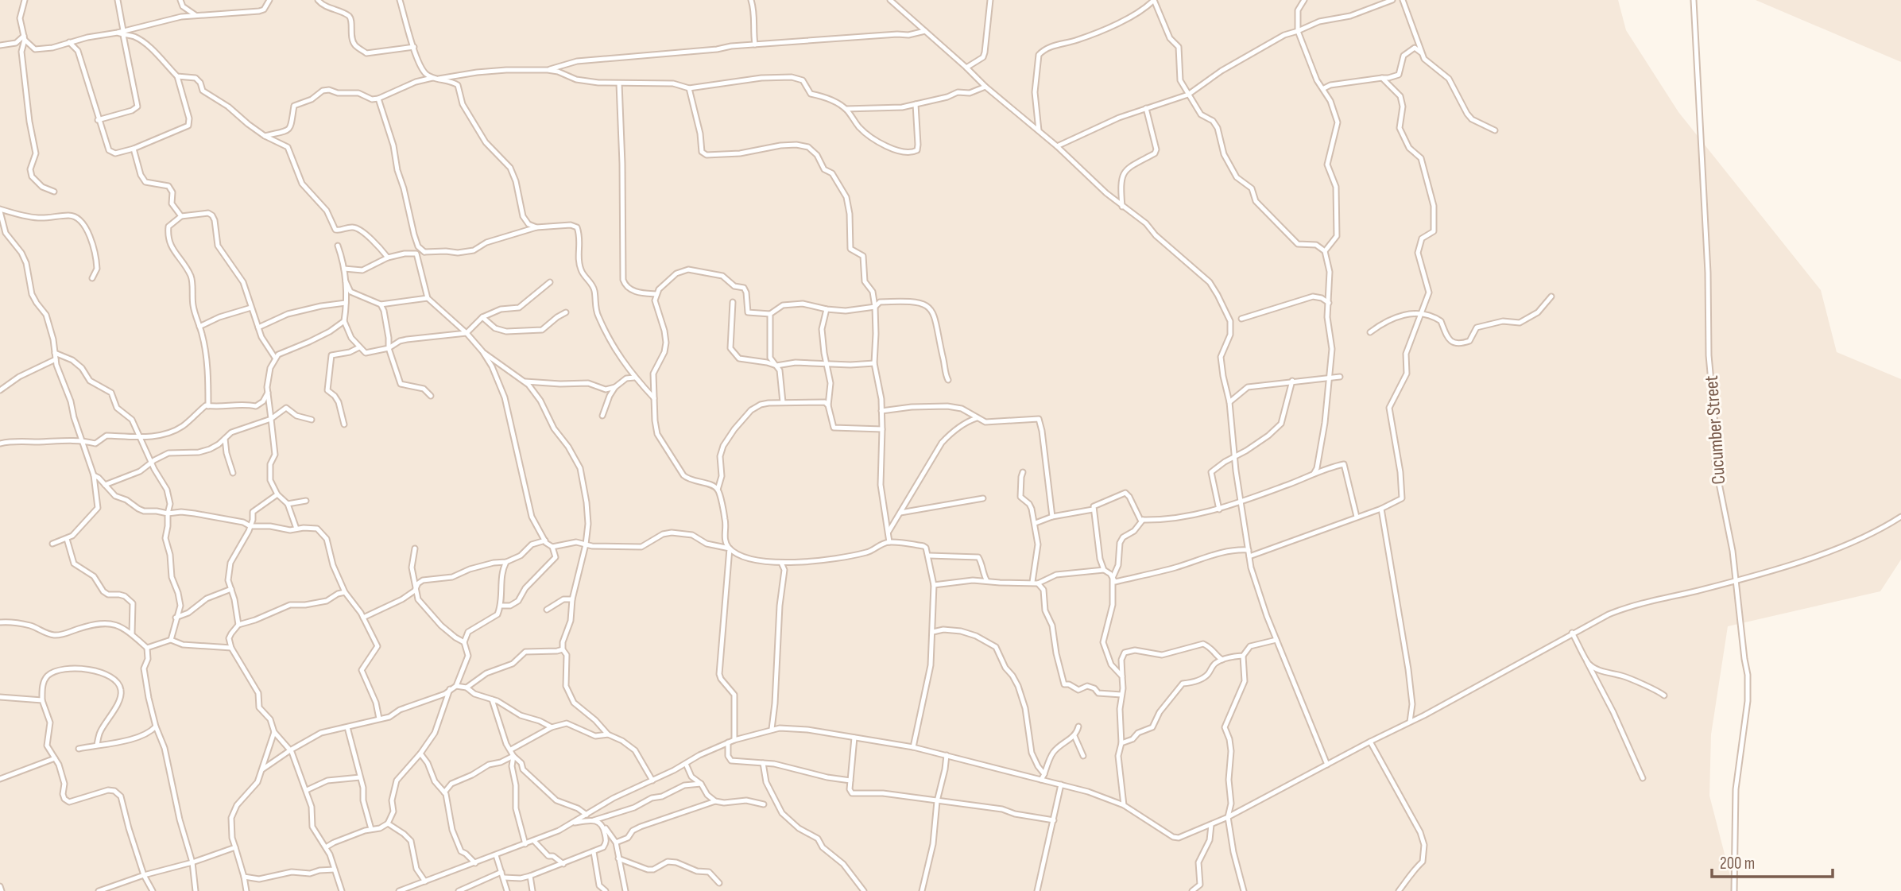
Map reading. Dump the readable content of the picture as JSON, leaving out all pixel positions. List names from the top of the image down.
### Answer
{
  "streets": {
    "street": ["Cucumber Street"]
  },
  "scale_bar": "200 m"
}
